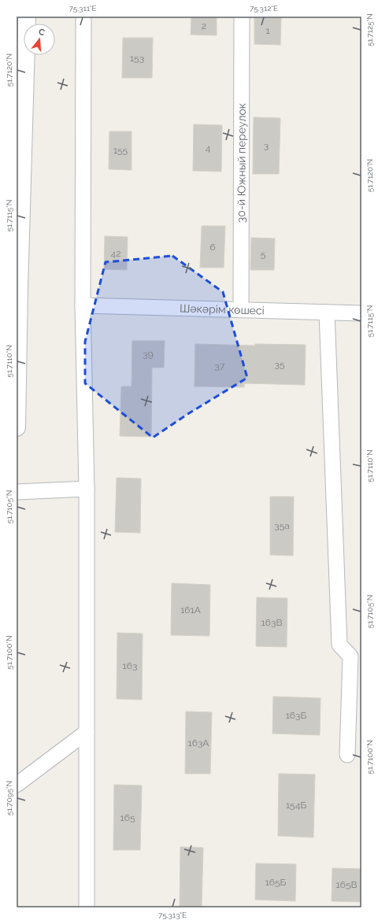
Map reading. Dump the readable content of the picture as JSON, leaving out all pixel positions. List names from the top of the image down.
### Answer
{
  "streets": {
    "street": ["30-й Южный переулок", "Шәкәрім көшесі"]
  },
  "crossings": [
    ["30-й Южный переулок", "Шәкәрім көшесі"]
  ],
  "house_numbers": [
    "2",
    "1",
    "153",
    "3",
    "4",
    "155",
    "6",
    "42",
    "5",
    "39",
    "35",
    "37",
    "35а",
    "161А",
    "163В",
    "163",
    "163Б",
    "163А",
    "154Б",
    "165",
    "165Б",
    "165В"
  ],
  "north": "top",
  "coordinates": [
    "75.311°E",
    "75.312°E",
    "51.7125°N",
    "51.7120°N",
    "51.7115°N",
    "51.7110°N",
    "51.7105°N",
    "51.7100°N",
    "51.7095°N",
    "75.313°E"
  ]
}
